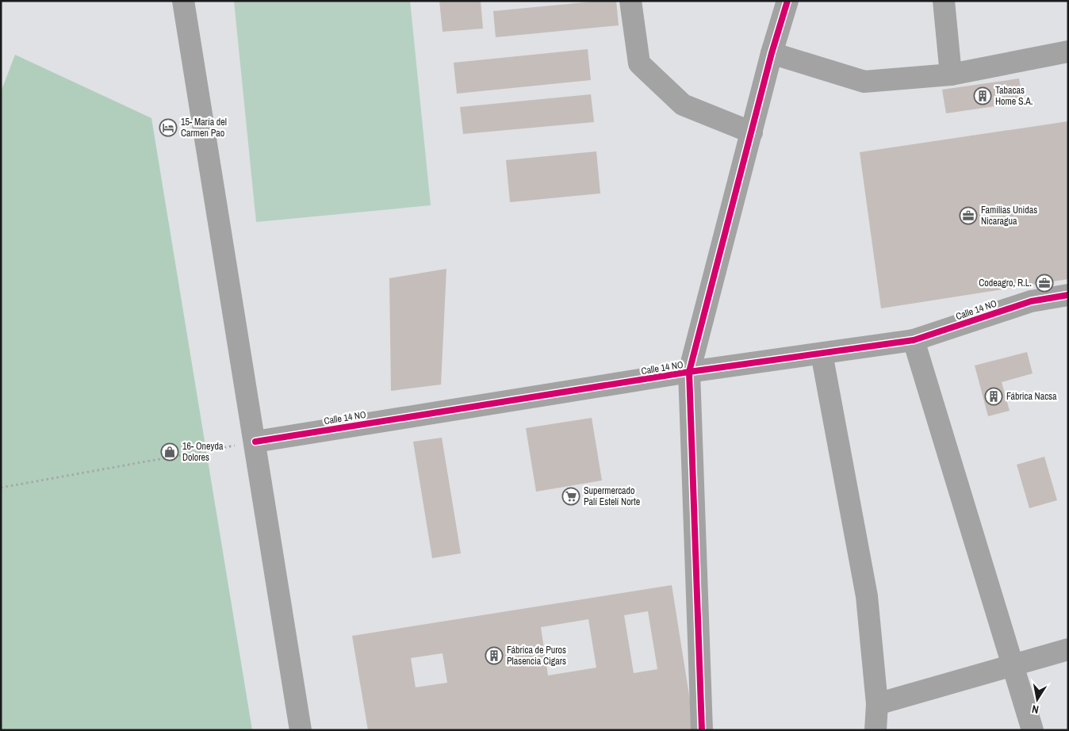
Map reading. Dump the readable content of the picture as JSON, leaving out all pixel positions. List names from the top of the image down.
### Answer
{
  "streets": {
    "street": ["Calle 14 NO"]
  },
  "places": {
    "building": ["Tabacas Home S.A.", "Fábrica Nacsa", "Fábrica de Puros Plasencia Cigars"],
    "hotel": ["15- María del Carmen Pao"],
    "office": ["Familias Unidas Nicaragua", "Codeagro, R.L."],
    "shop": ["16- Oneyda Dolores"],
    "supermarket": ["Supermercado Palí Estelí Norte"]
  },
  "north": "bottom"
}
